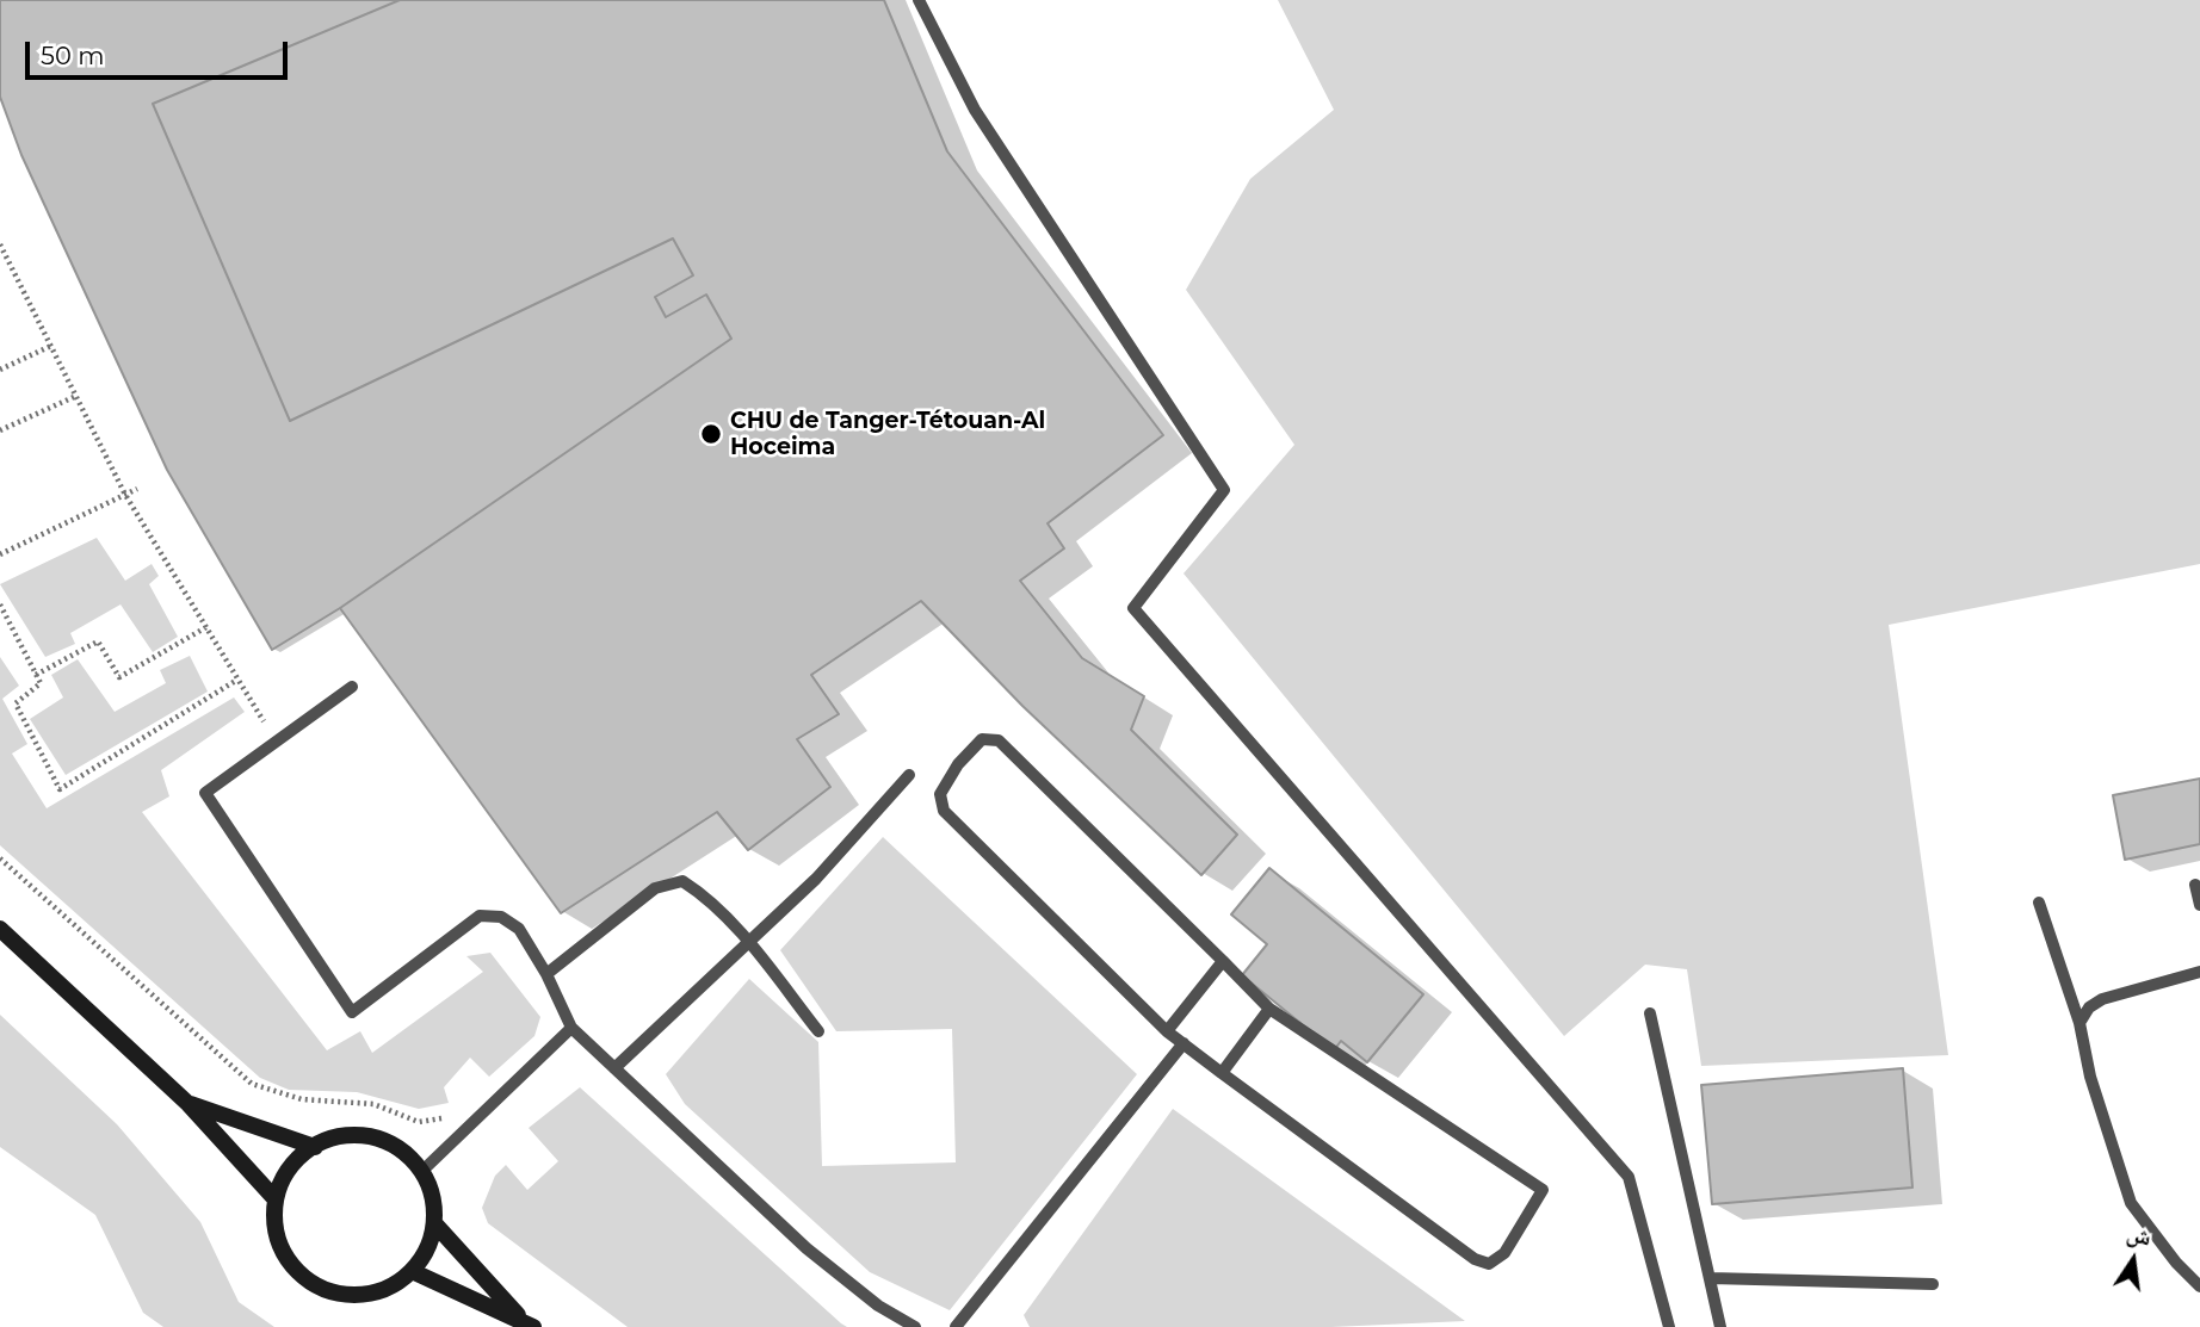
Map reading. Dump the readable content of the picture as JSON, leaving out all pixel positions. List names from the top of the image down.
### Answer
{
  "places": ["CHU de Tanger-Tétouan-Al Hoceima"],
  "scale_bar": "50 m",
  "north": "top"
}
